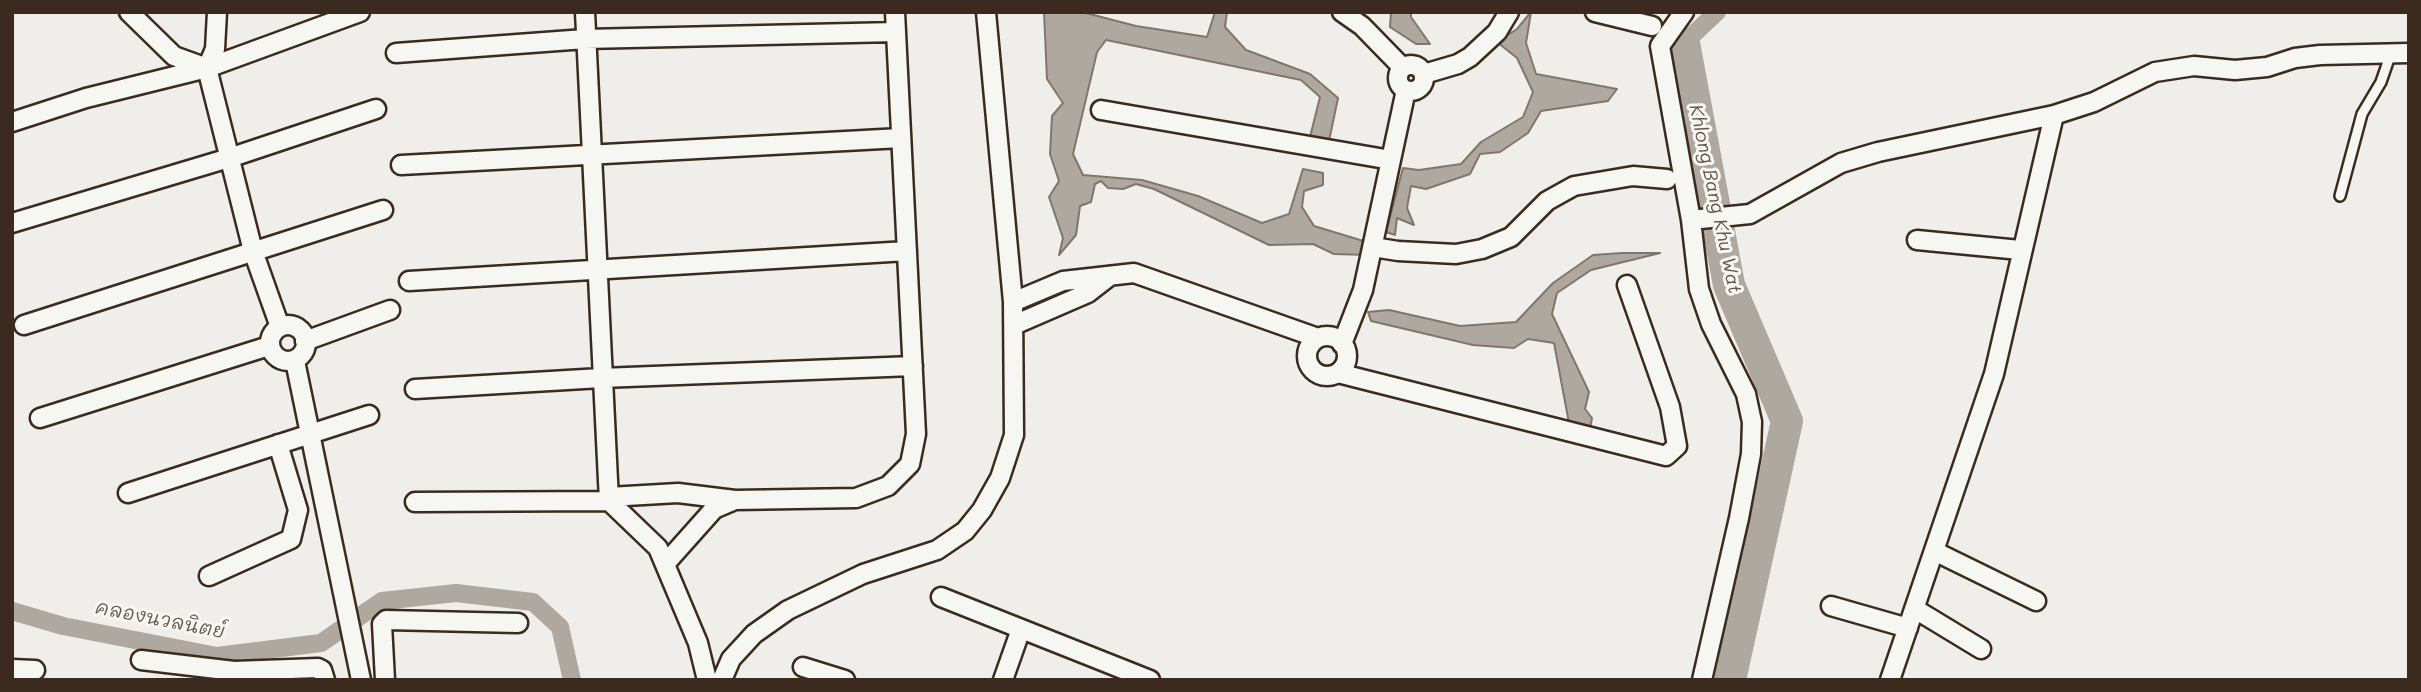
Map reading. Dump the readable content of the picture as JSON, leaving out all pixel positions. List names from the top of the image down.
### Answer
{
  "water": ["Khlong Bang Khu Wat", "คลองนวลนิตย์"]
}
